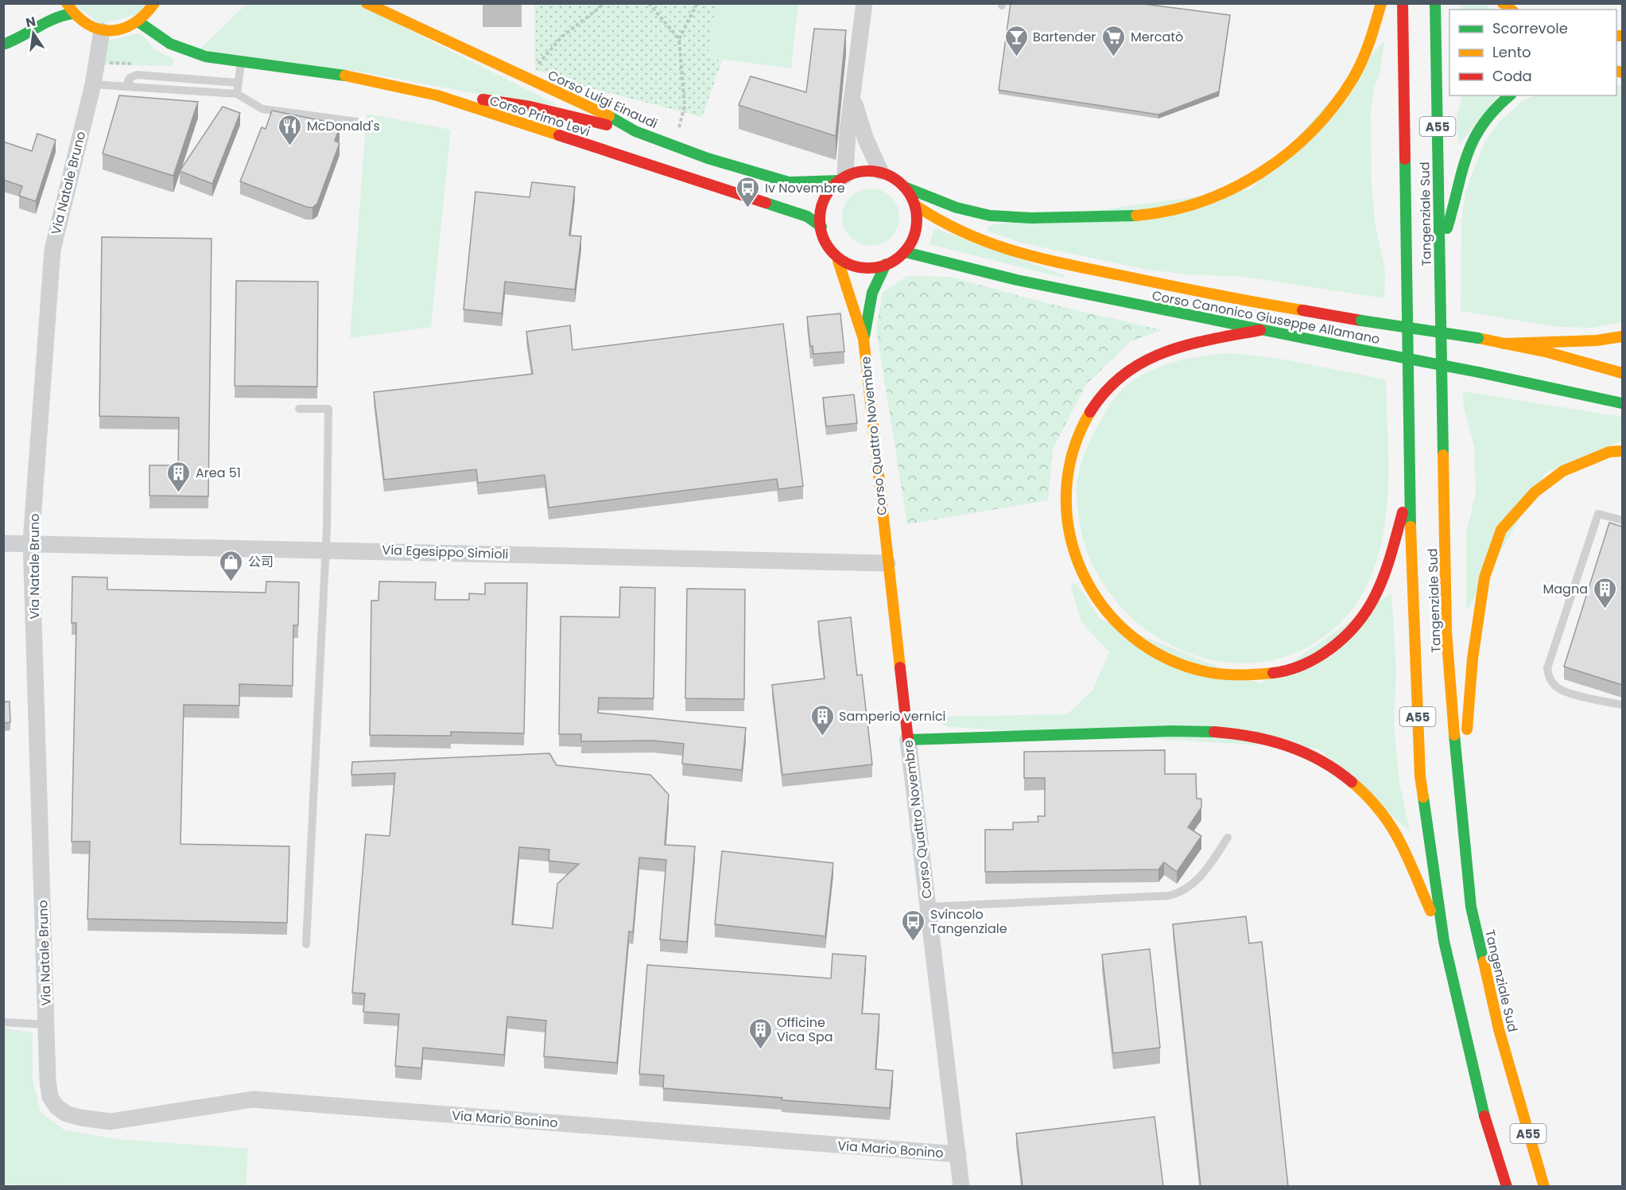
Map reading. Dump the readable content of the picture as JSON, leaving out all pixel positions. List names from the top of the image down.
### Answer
{
  "streets": {
    "main road": [
      "Corso Luigi Einaudi",
      "Corso Primo Levi",
      "A55",
      "Tangenziale Sud",
      "Corso Canonico Giuseppe Allamano",
      "Corso Quattro Novembre"
    ],
    "street": ["Via Natale Bruno", "Via Egesippo Simioli", "Via Mario Bonino"]
  },
  "crossings": [
    ["Corso Luigi Einaudi", "Corso Primo Levi"],
    ["Corso Luigi Einaudi", "Corso Canonico Giuseppe Allamano"],
    ["Corso Luigi Einaudi", "Corso Quattro Novembre"],
    ["Corso Primo Levi", "Corso Canonico Giuseppe Allamano"],
    ["Corso Primo Levi", "Corso Quattro Novembre"],
    ["Via Natale Bruno", "Via Egesippo Simioli"],
    ["Via Natale Bruno", "Via Mario Bonino"],
    ["Corso Canonico Giuseppe Allamano", "Corso Quattro Novembre"],
    ["Corso Quattro Novembre", "Via Egesippo Simioli"],
    ["Corso Quattro Novembre", "Via Mario Bonino"]
  ],
  "places": {
    "bar": ["Bartender"],
    "supermarket": ["Mercatò"],
    "restaurant": ["McDonald's"],
    "bus stop": ["Iv Novembre", "Svincolo Tangenziale"],
    "building": [
      "Area 51",
      "Magna",
      "Samperio vernici",
      "Officine Vica Spa"
    ],
    "shop": ["公司"]
  },
  "legend": ["Scorrevole", "Lento", "Coda"],
  "north": "top"
}
